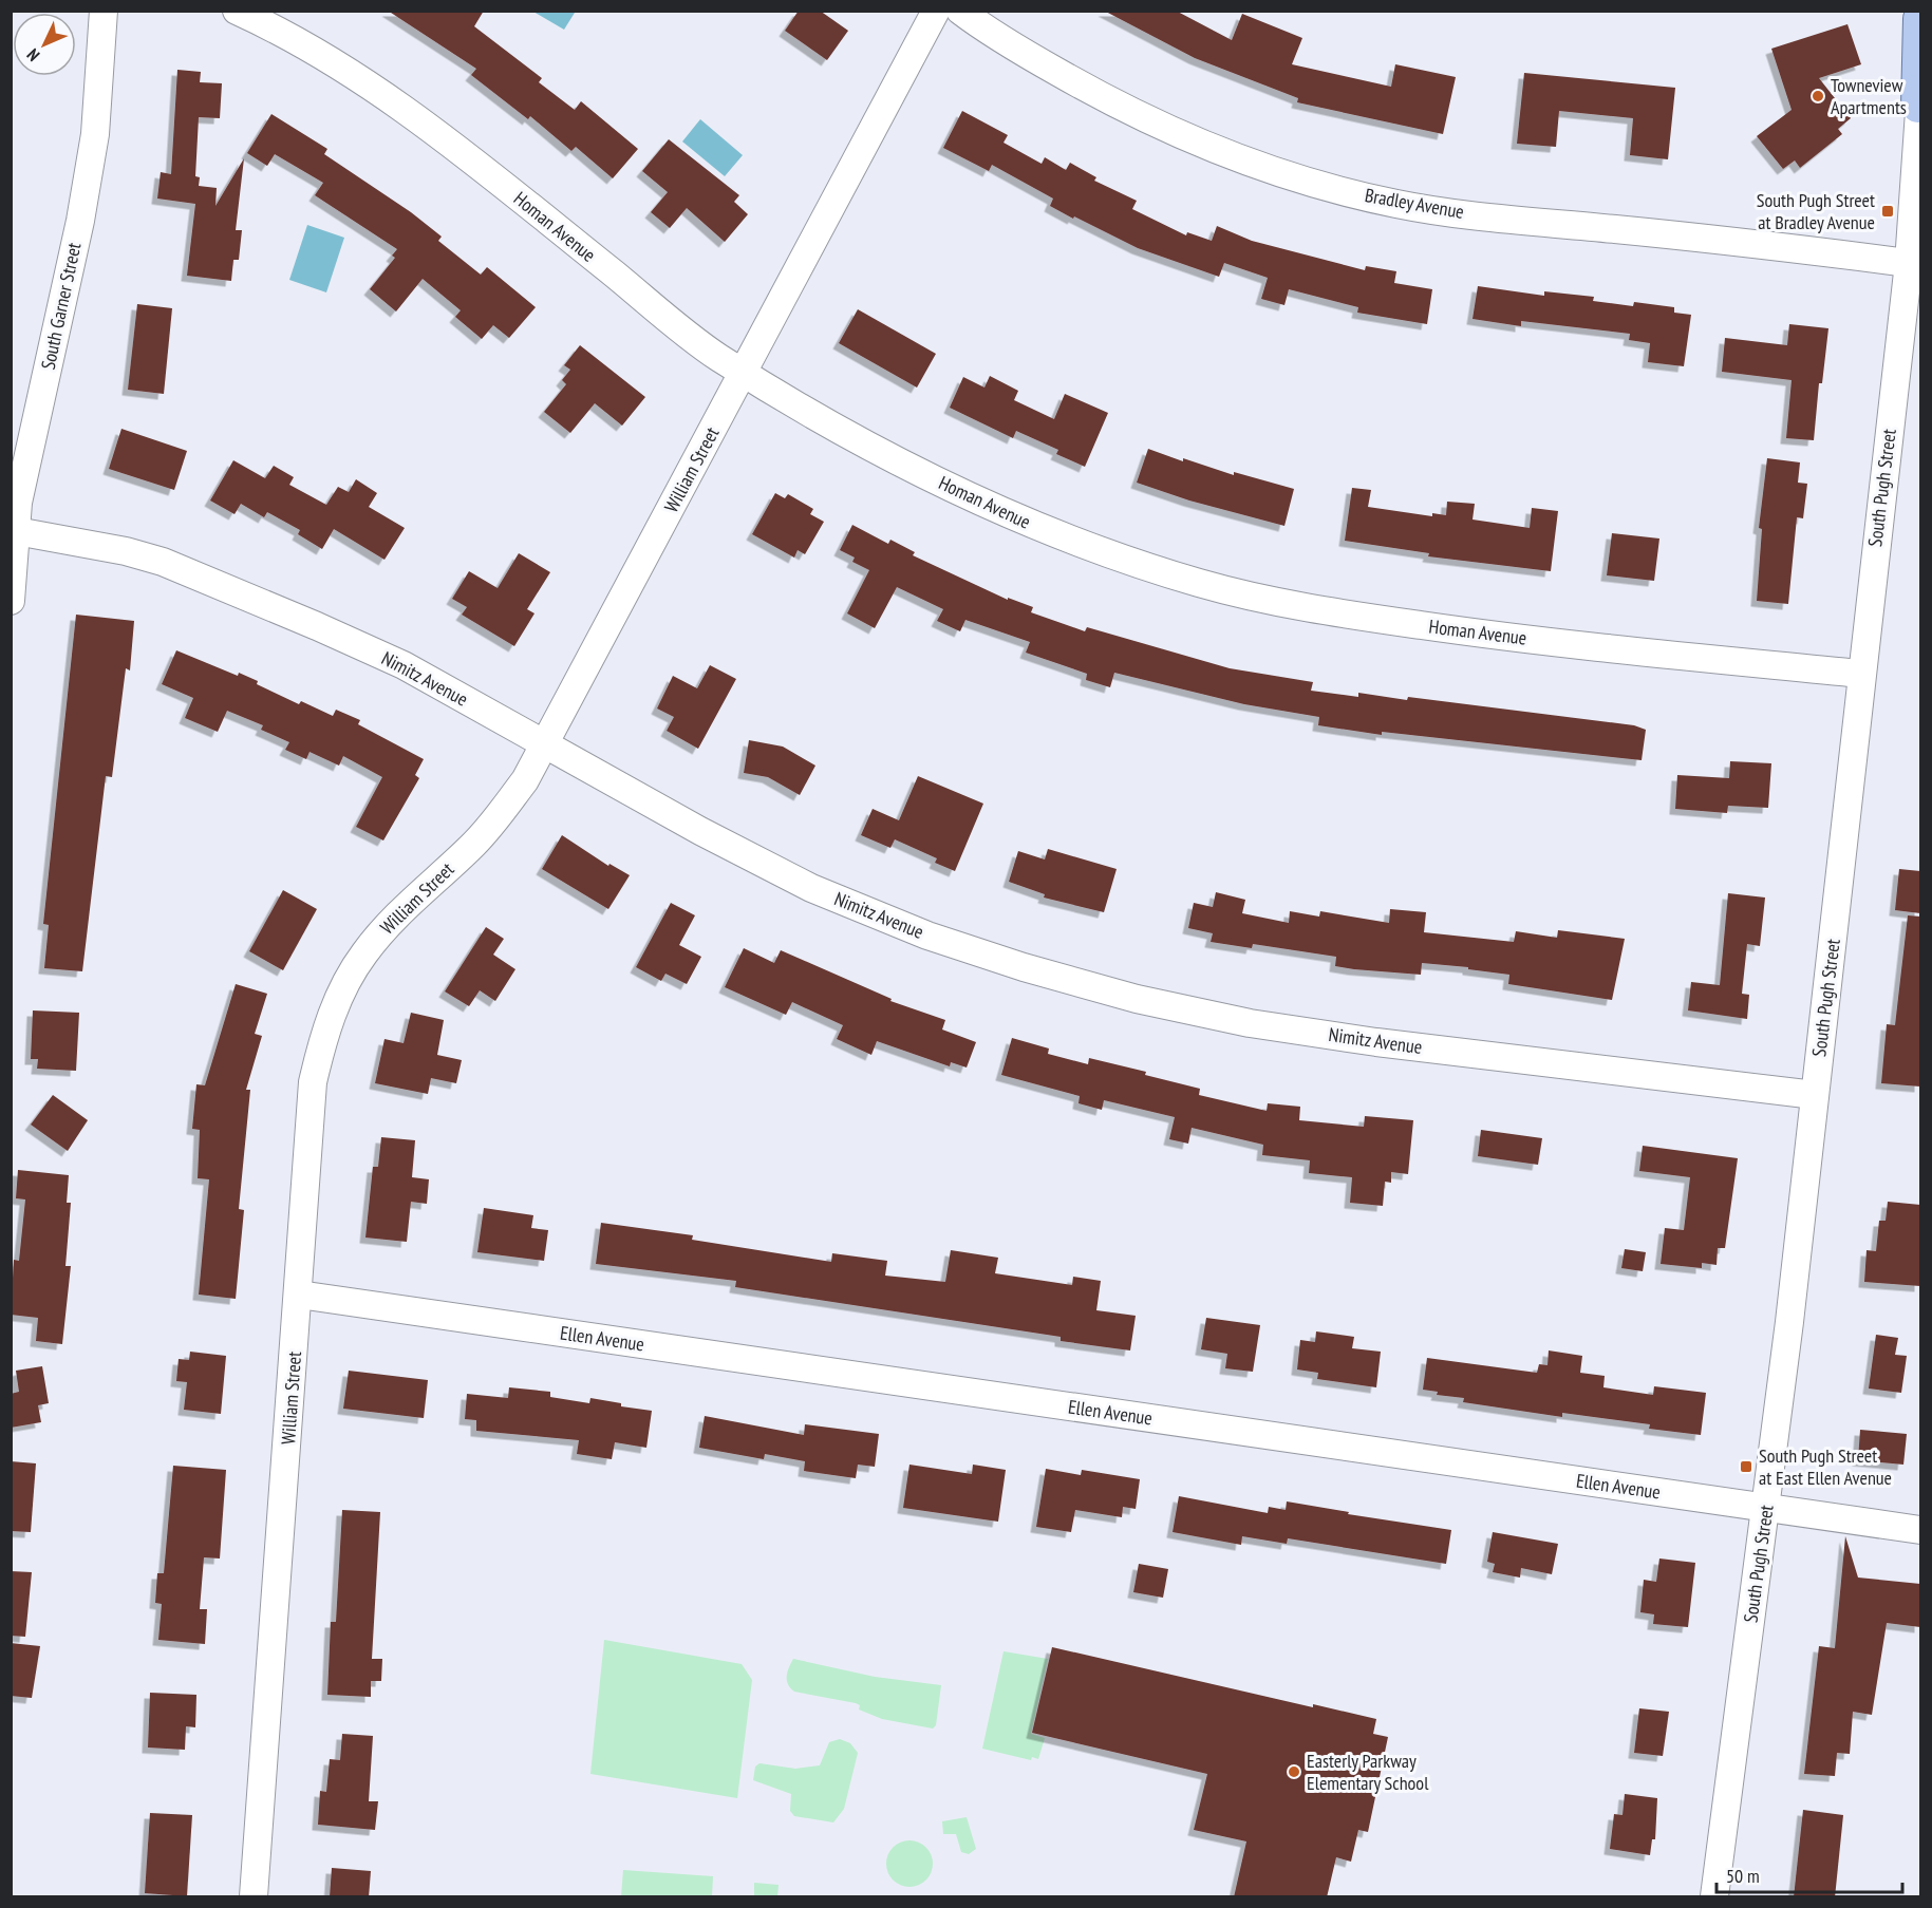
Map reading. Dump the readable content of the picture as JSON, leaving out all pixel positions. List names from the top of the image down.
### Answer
{
  "streets": {
    "street": [
      "Bradley Avenue",
      "Homan Avenue",
      "South Garner Street",
      "William Street",
      "South Pugh Street",
      "Nimitz Avenue",
      "Ellen Avenue"
    ]
  },
  "crossings": [
    ["Bradley Avenue", "South Pugh Street"],
    ["Homan Avenue", "William Street"],
    ["Homan Avenue", "South Pugh Street"],
    ["South Garner Street", "Nimitz Avenue"],
    ["William Street", "Nimitz Avenue"],
    ["William Street", "Ellen Avenue"],
    ["South Pugh Street", "Nimitz Avenue"],
    ["South Pugh Street", "Ellen Avenue"]
  ],
  "places": {
    "other": ["Towneview Apartments", "Easterly Parkway Elementary School"],
    "transit": ["South Pugh Street at Bradley Avenue", "South Pugh Street at East Ellen Avenue"]
  },
  "scale_bar": "50 m",
  "north": "bottom left"
}
